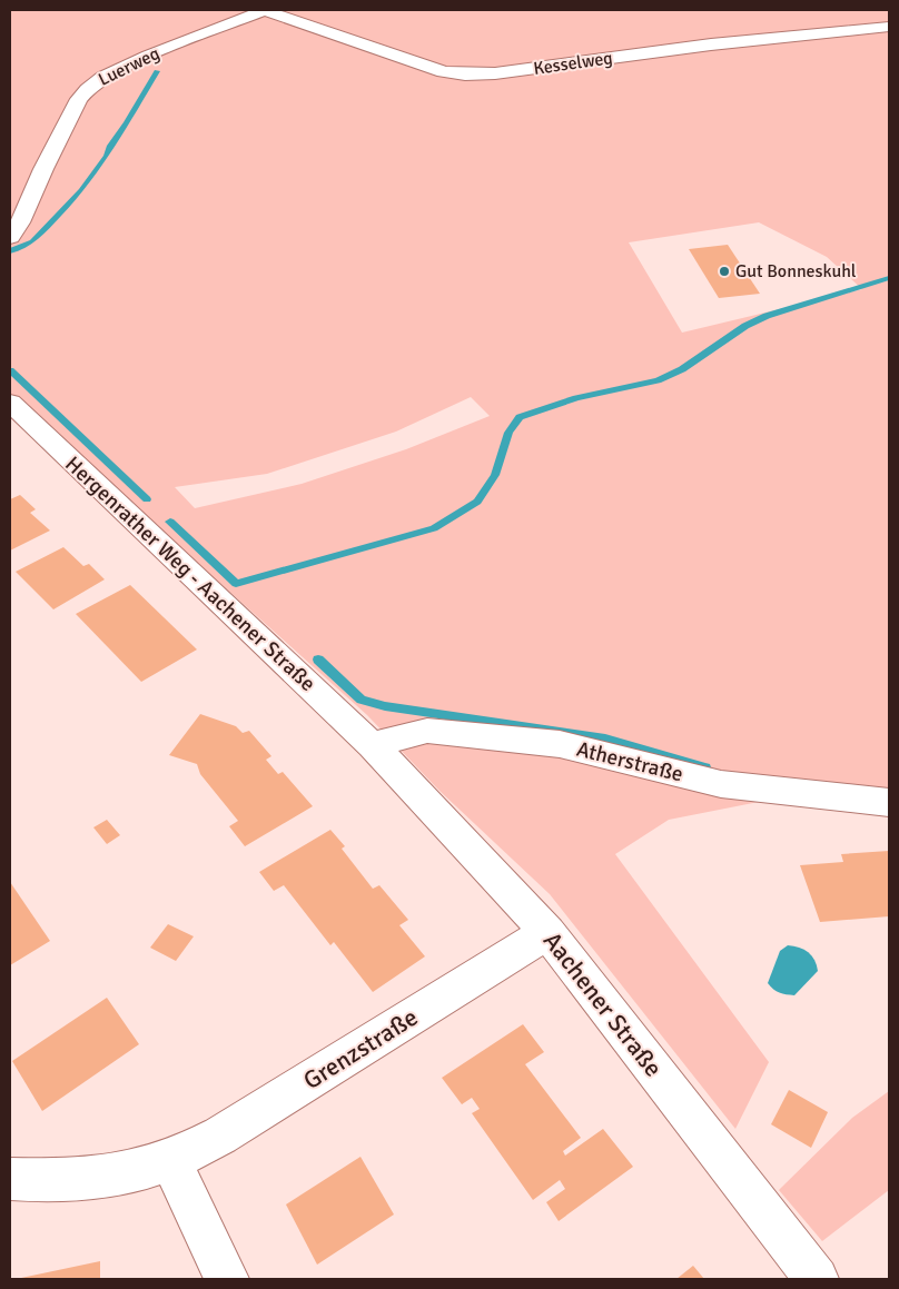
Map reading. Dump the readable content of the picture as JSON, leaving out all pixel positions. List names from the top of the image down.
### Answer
{
  "streets": {
    "street": [
      "Kesselweg",
      "Luerweg",
      "Hergenrather Weg - Aachener Straße",
      "Atherstraße",
      "Aachener Straße",
      "Grenzstraße"
    ]
  },
  "crossings": [
    ["Kesselweg", "Luerweg"],
    ["Hergenrather Weg - Aachener Straße", "Atherstraße"],
    ["Hergenrather Weg - Aachener Straße", "Aachener Straße"],
    ["Atherstraße", "Aachener Straße"],
    ["Aachener Straße", "Grenzstraße"]
  ],
  "places": ["Gut Bonneskuhl"]
}
